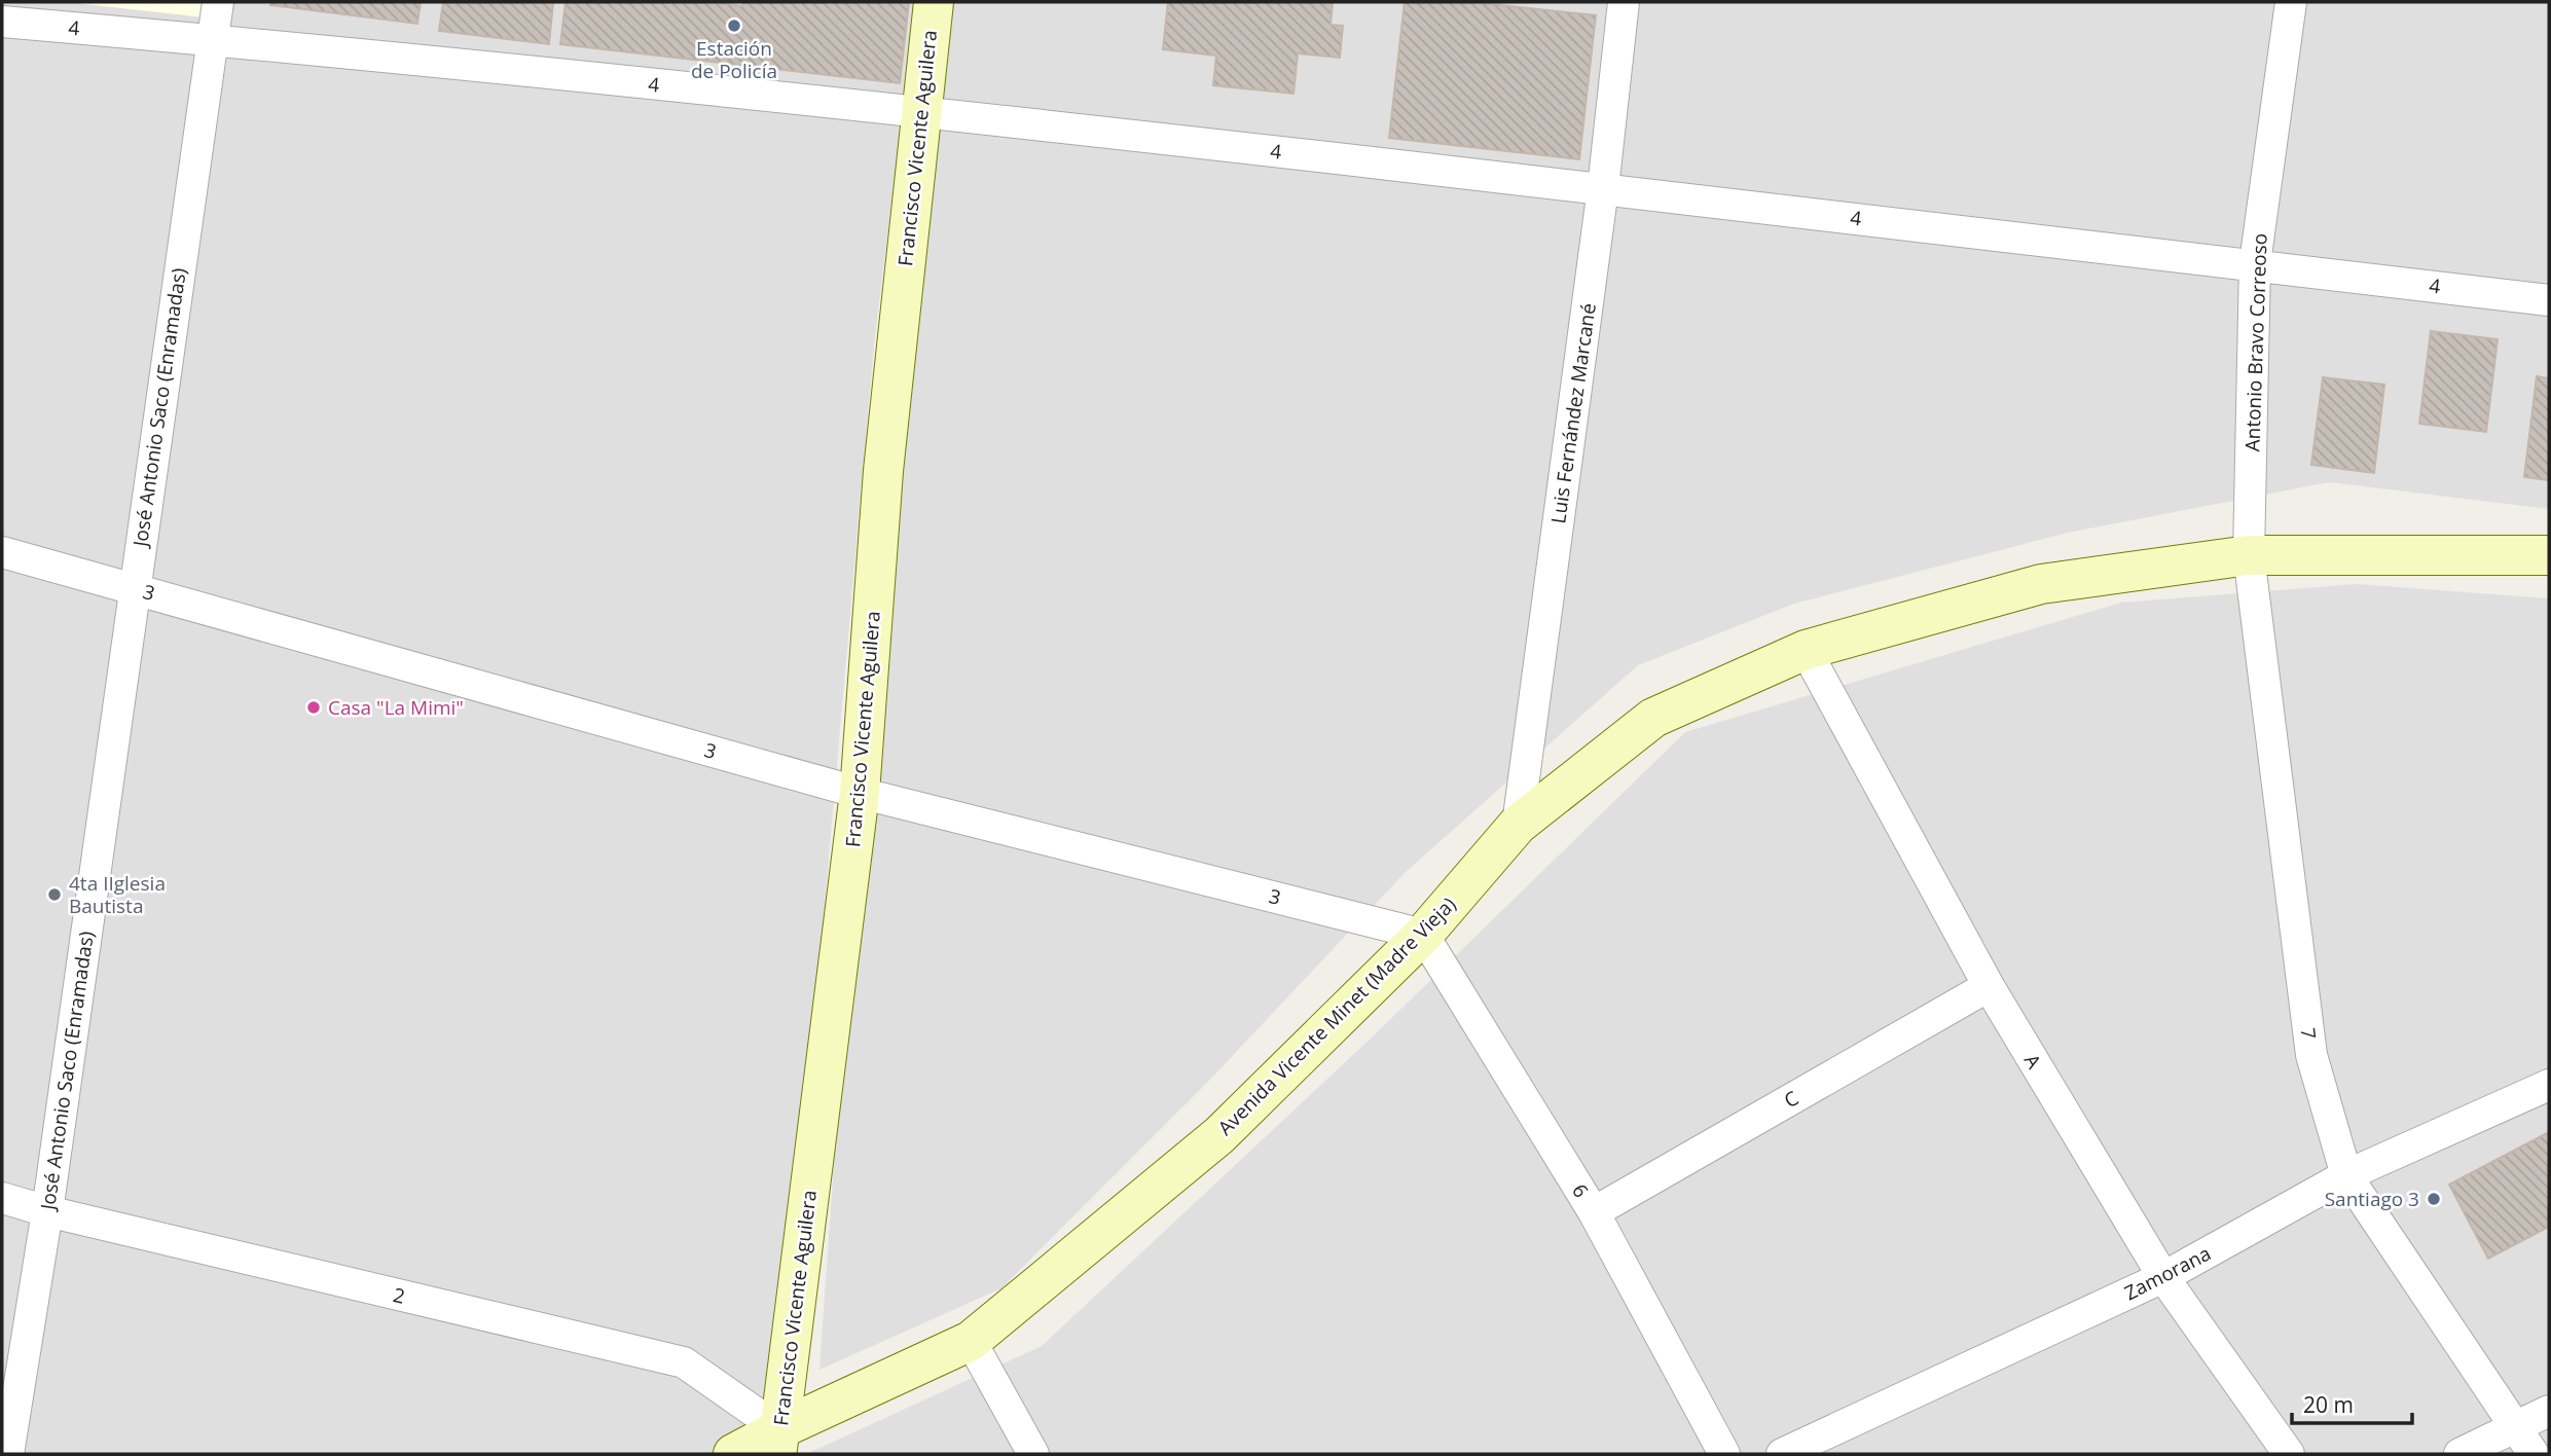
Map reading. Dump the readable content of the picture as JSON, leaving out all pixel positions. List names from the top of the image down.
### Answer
{
  "streets": {
    "main road": ["Francisco Vicente Aguilera", "Avenida Vicente Minet (Madre Vieja)"],
    "street": [
      "4",
      "Antonio Bravo Correoso",
      "José Antonio Saco (Enramadas)",
      "Luis Fernández Marcané",
      "3",
      "7",
      "A",
      "C",
      "6",
      "Zamorana",
      "2"
    ]
  },
  "crossings": [
    ["4", "Francisco Vicente Aguilera"],
    ["4", "Antonio Bravo Correoso"],
    ["4", "José Antonio Saco (Enramadas)"],
    ["4", "Luis Fernández Marcané"],
    ["Francisco Vicente Aguilera", "3"],
    ["Francisco Vicente Aguilera", "Avenida Vicente Minet (Madre Vieja)"],
    ["Francisco Vicente Aguilera", "2"],
    ["Antonio Bravo Correoso", "Avenida Vicente Minet (Madre Vieja)"],
    ["Antonio Bravo Correoso", "7"],
    ["José Antonio Saco (Enramadas)", "3"],
    ["José Antonio Saco (Enramadas)", "2"],
    ["Luis Fernández Marcané", "Avenida Vicente Minet (Madre Vieja)"],
    ["3", "Avenida Vicente Minet (Madre Vieja)"],
    ["3", "6"],
    ["Avenida Vicente Minet (Madre Vieja)", "7"],
    ["Avenida Vicente Minet (Madre Vieja)", "A"],
    ["Avenida Vicente Minet (Madre Vieja)", "6"],
    ["Avenida Vicente Minet (Madre Vieja)", "2"],
    ["7", "Zamorana"],
    ["A", "C"],
    ["A", "Zamorana"],
    ["C", "6"]
  ],
  "places": [
    "Estación de Policía",
    "Casa \"La Mimi\"",
    "4ta IIglesia Bautista",
    "Santiago 3"
  ],
  "scale_bar": "20 m"
}
